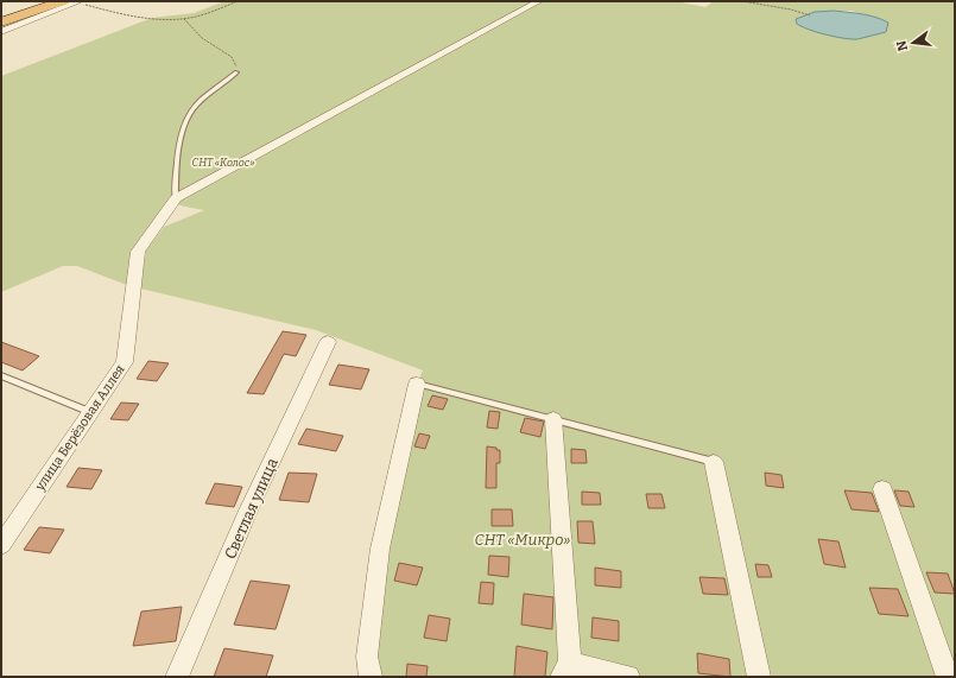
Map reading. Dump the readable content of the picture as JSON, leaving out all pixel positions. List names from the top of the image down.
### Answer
{
  "streets": {
    "street": ["улица Берёзовая Аллея", "Светлая улица"]
  },
  "parks": ["СНТ «Колос»", "СНТ «Микро»"],
  "north": "left"
}
